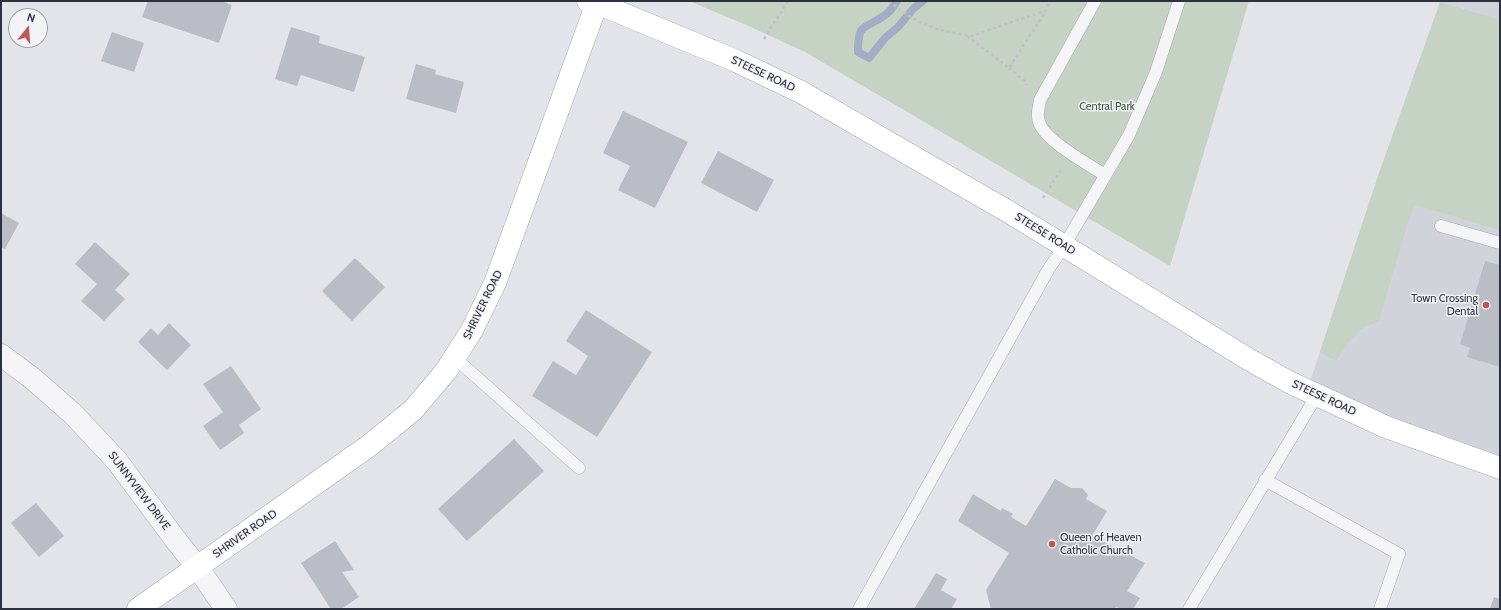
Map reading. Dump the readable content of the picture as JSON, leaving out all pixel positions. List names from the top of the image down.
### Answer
{
  "streets": {
    "street": ["STEESE ROAD", "SHRIVER ROAD", "SUNNYVIEW DRIVE"]
  },
  "crossings": [
    ["STEESE ROAD", "SHRIVER ROAD"],
    ["SHRIVER ROAD", "SUNNYVIEW DRIVE"]
  ],
  "parks": ["Central Park"],
  "places": ["Town Crossing Dental", "Queen of Heaven Catholic Church"],
  "north": "top"
}
